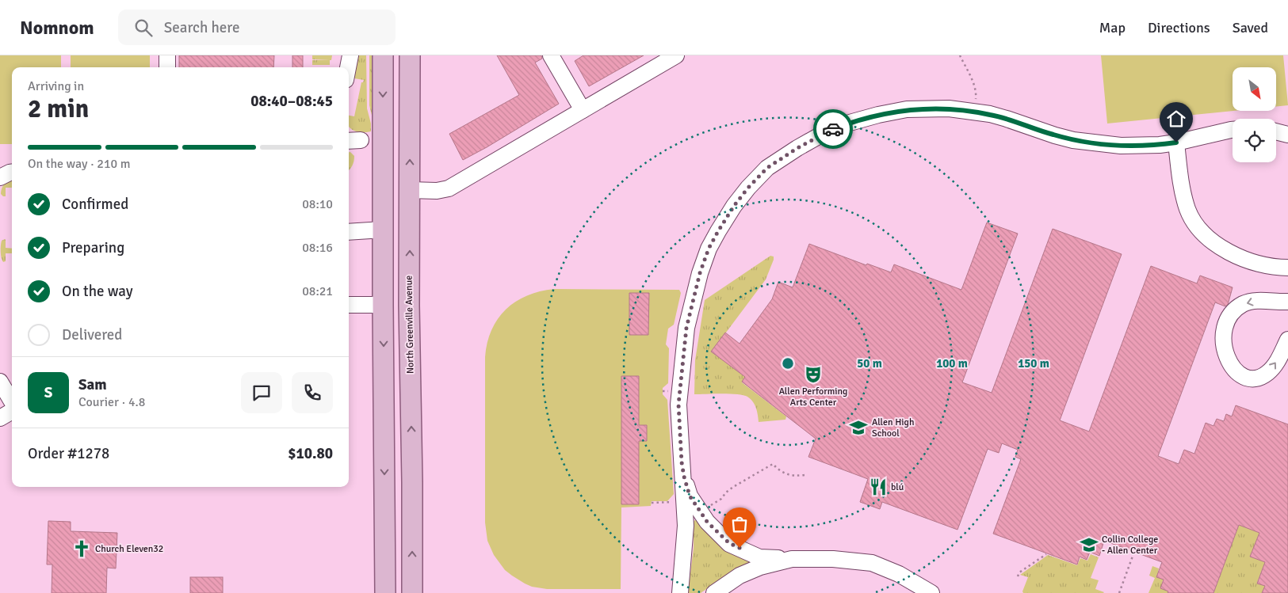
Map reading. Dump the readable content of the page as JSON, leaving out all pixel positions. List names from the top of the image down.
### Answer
{
  "streets": {
    "main road": ["North Greenville Avenue"]
  },
  "places": {
    "theatre": ["Allen Performing Arts Center"],
    "school or university": ["Allen High School", "Collin College - Allen Center"],
    "restaurant": ["blú"],
    "church": ["Church Eleven32"]
  },
  "north": "bottom right",
  "page": {
    "header": "Nomnom",
    "search": "Search here",
    "nav": ["Map", "Directions", "Saved"],
    "heading": ["2 min", "Arriving in", "08:40–08:45"],
    "panel": [
      "Sam",
      "Courier · 4.8",
      "Order #1278",
      "$10.80"
    ],
    "bar": "On the way · 210 m",
    "list": [
      ["Confirmed", "08:10"],
      ["Preparing", "08:16"],
      ["On the way", "08:21"],
      "Delivered"
    ],
    "round": "S"
  },
  "rings": ["50 m", "100 m", "150 m"]
}
